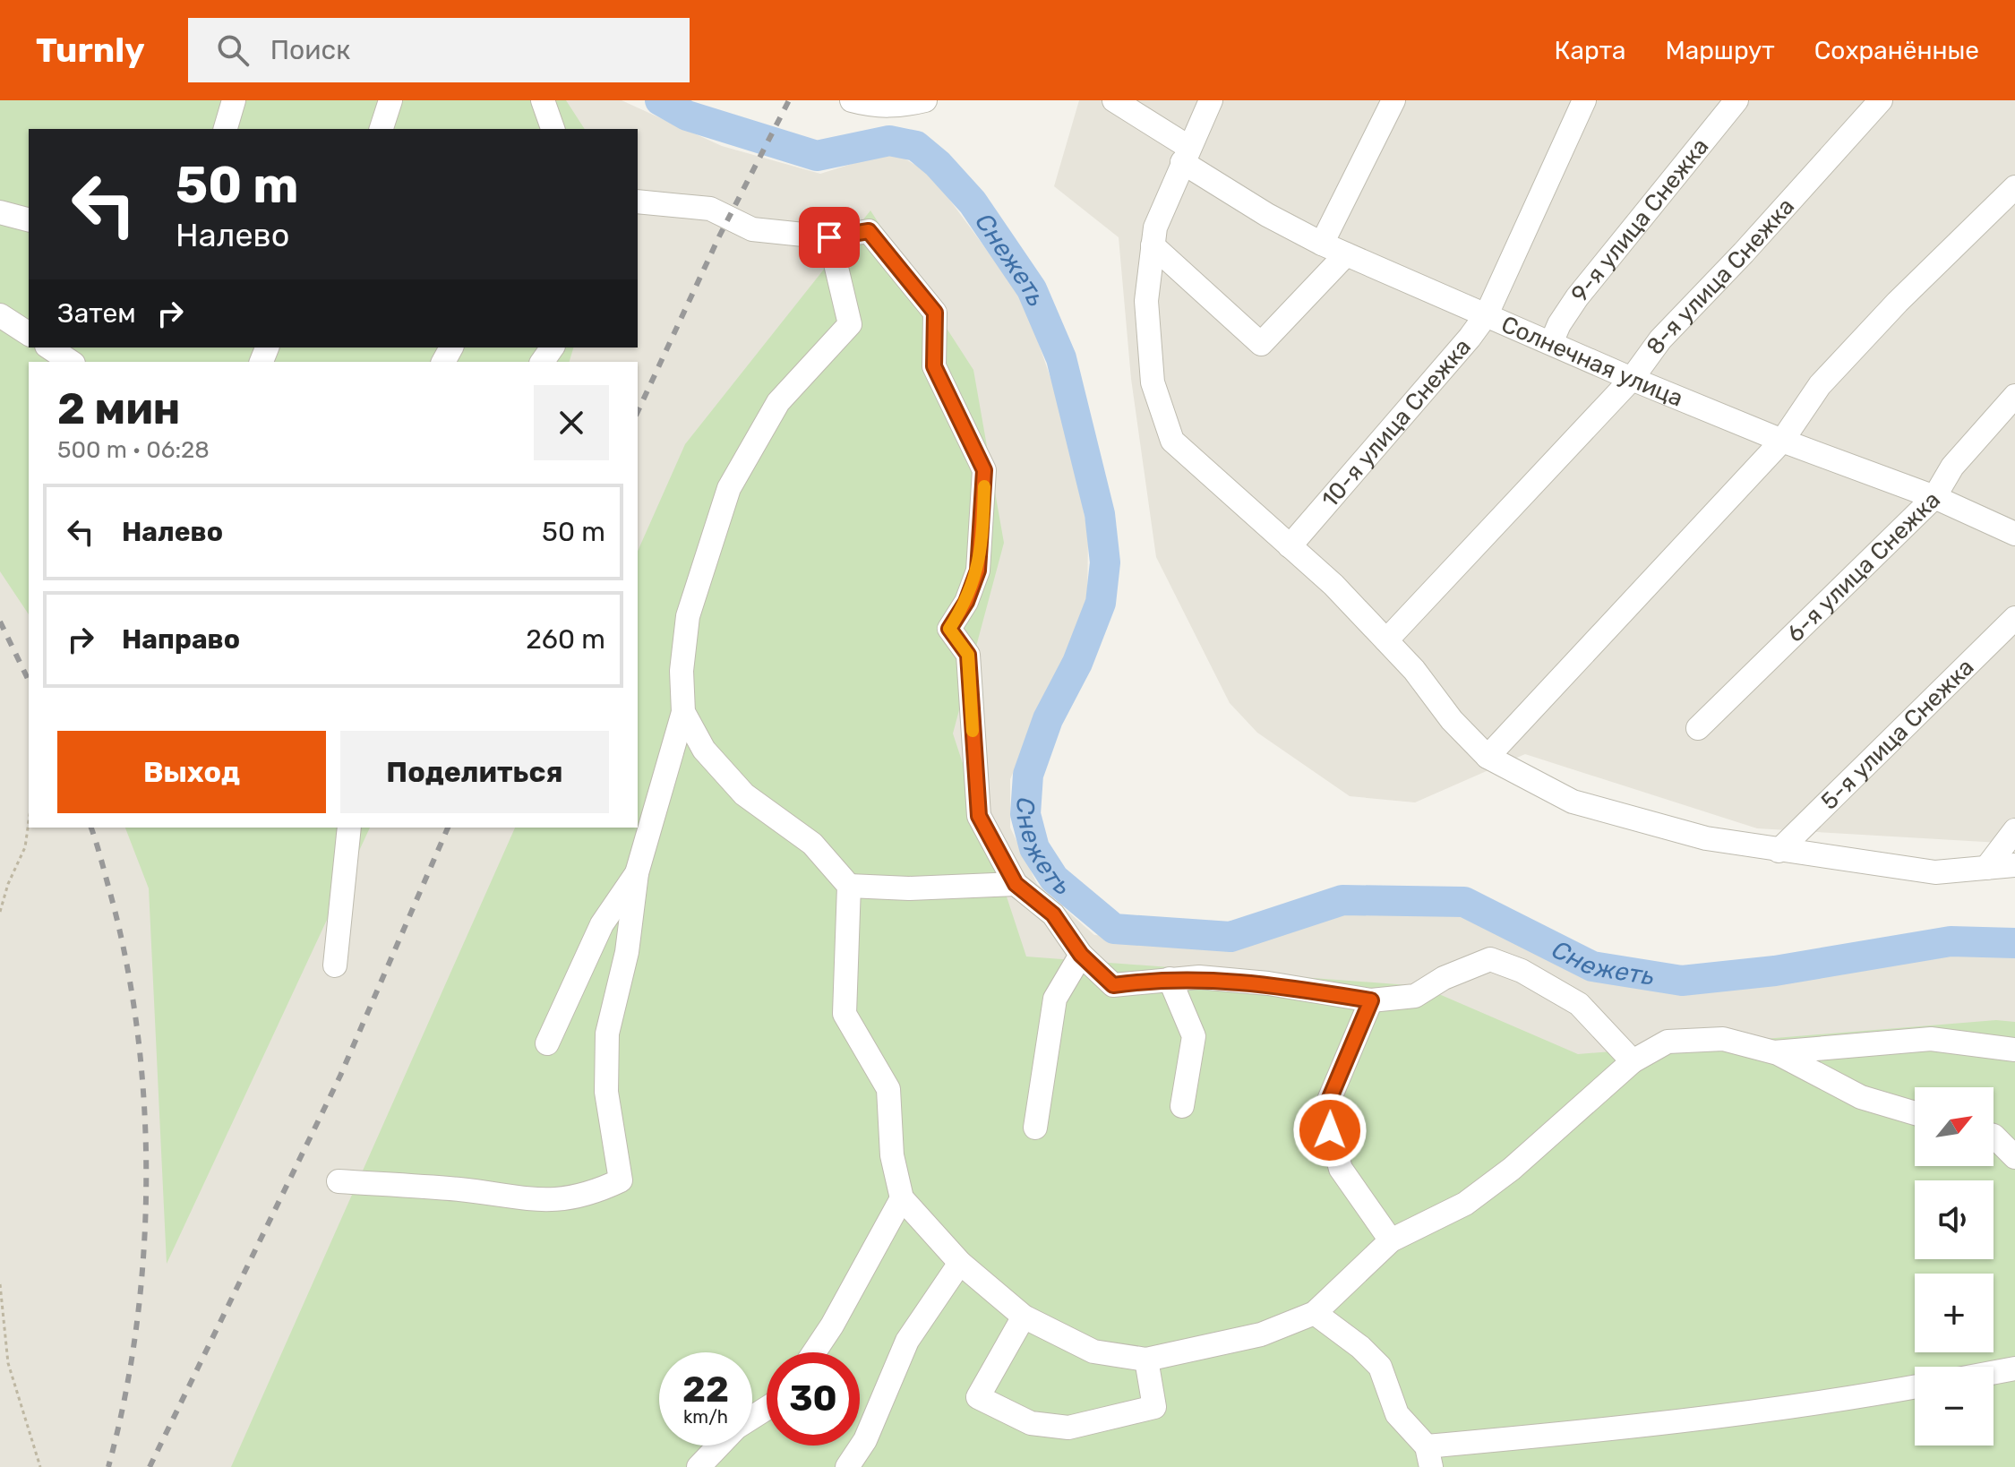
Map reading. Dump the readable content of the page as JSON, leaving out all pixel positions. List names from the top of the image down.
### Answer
{
  "streets": {
    "street": [
      "9-я улица Снежка",
      "8-я улица Снежка",
      "Солнечная улица",
      "10-я улица Снежка",
      "6-я улица Снежка",
      "5-я улица Снежка"
    ]
  },
  "crossings": [
    ["9-я улица Снежка", "Солнечная улица"],
    ["8-я улица Снежка", "Солнечная улица"],
    ["Солнечная улица", "10-я улица Снежка"],
    ["Солнечная улица", "6-я улица Снежка"]
  ],
  "water": ["Снежеть"],
  "north": "top right",
  "page": {
    "header": "Turnly",
    "search": "Поиск",
    "nav": ["Карта", "Маршрут", "Сохранённые"],
    "turn": ["50 m", "Налево"],
    "then": "Затем",
    "heading": ["2 мин", "500 m · 06:28"],
    "list": [
      {
        "name": "Налево",
        "value": "50 m"
      },
      {
        "name": "Направо",
        "value": "260 m"
      }
    ],
    "buttons": ["Выход", "Поделиться"],
    "map_buttons": ["+", "−"],
    "speed": "22 km/h",
    "limit": "30"
  }
}
